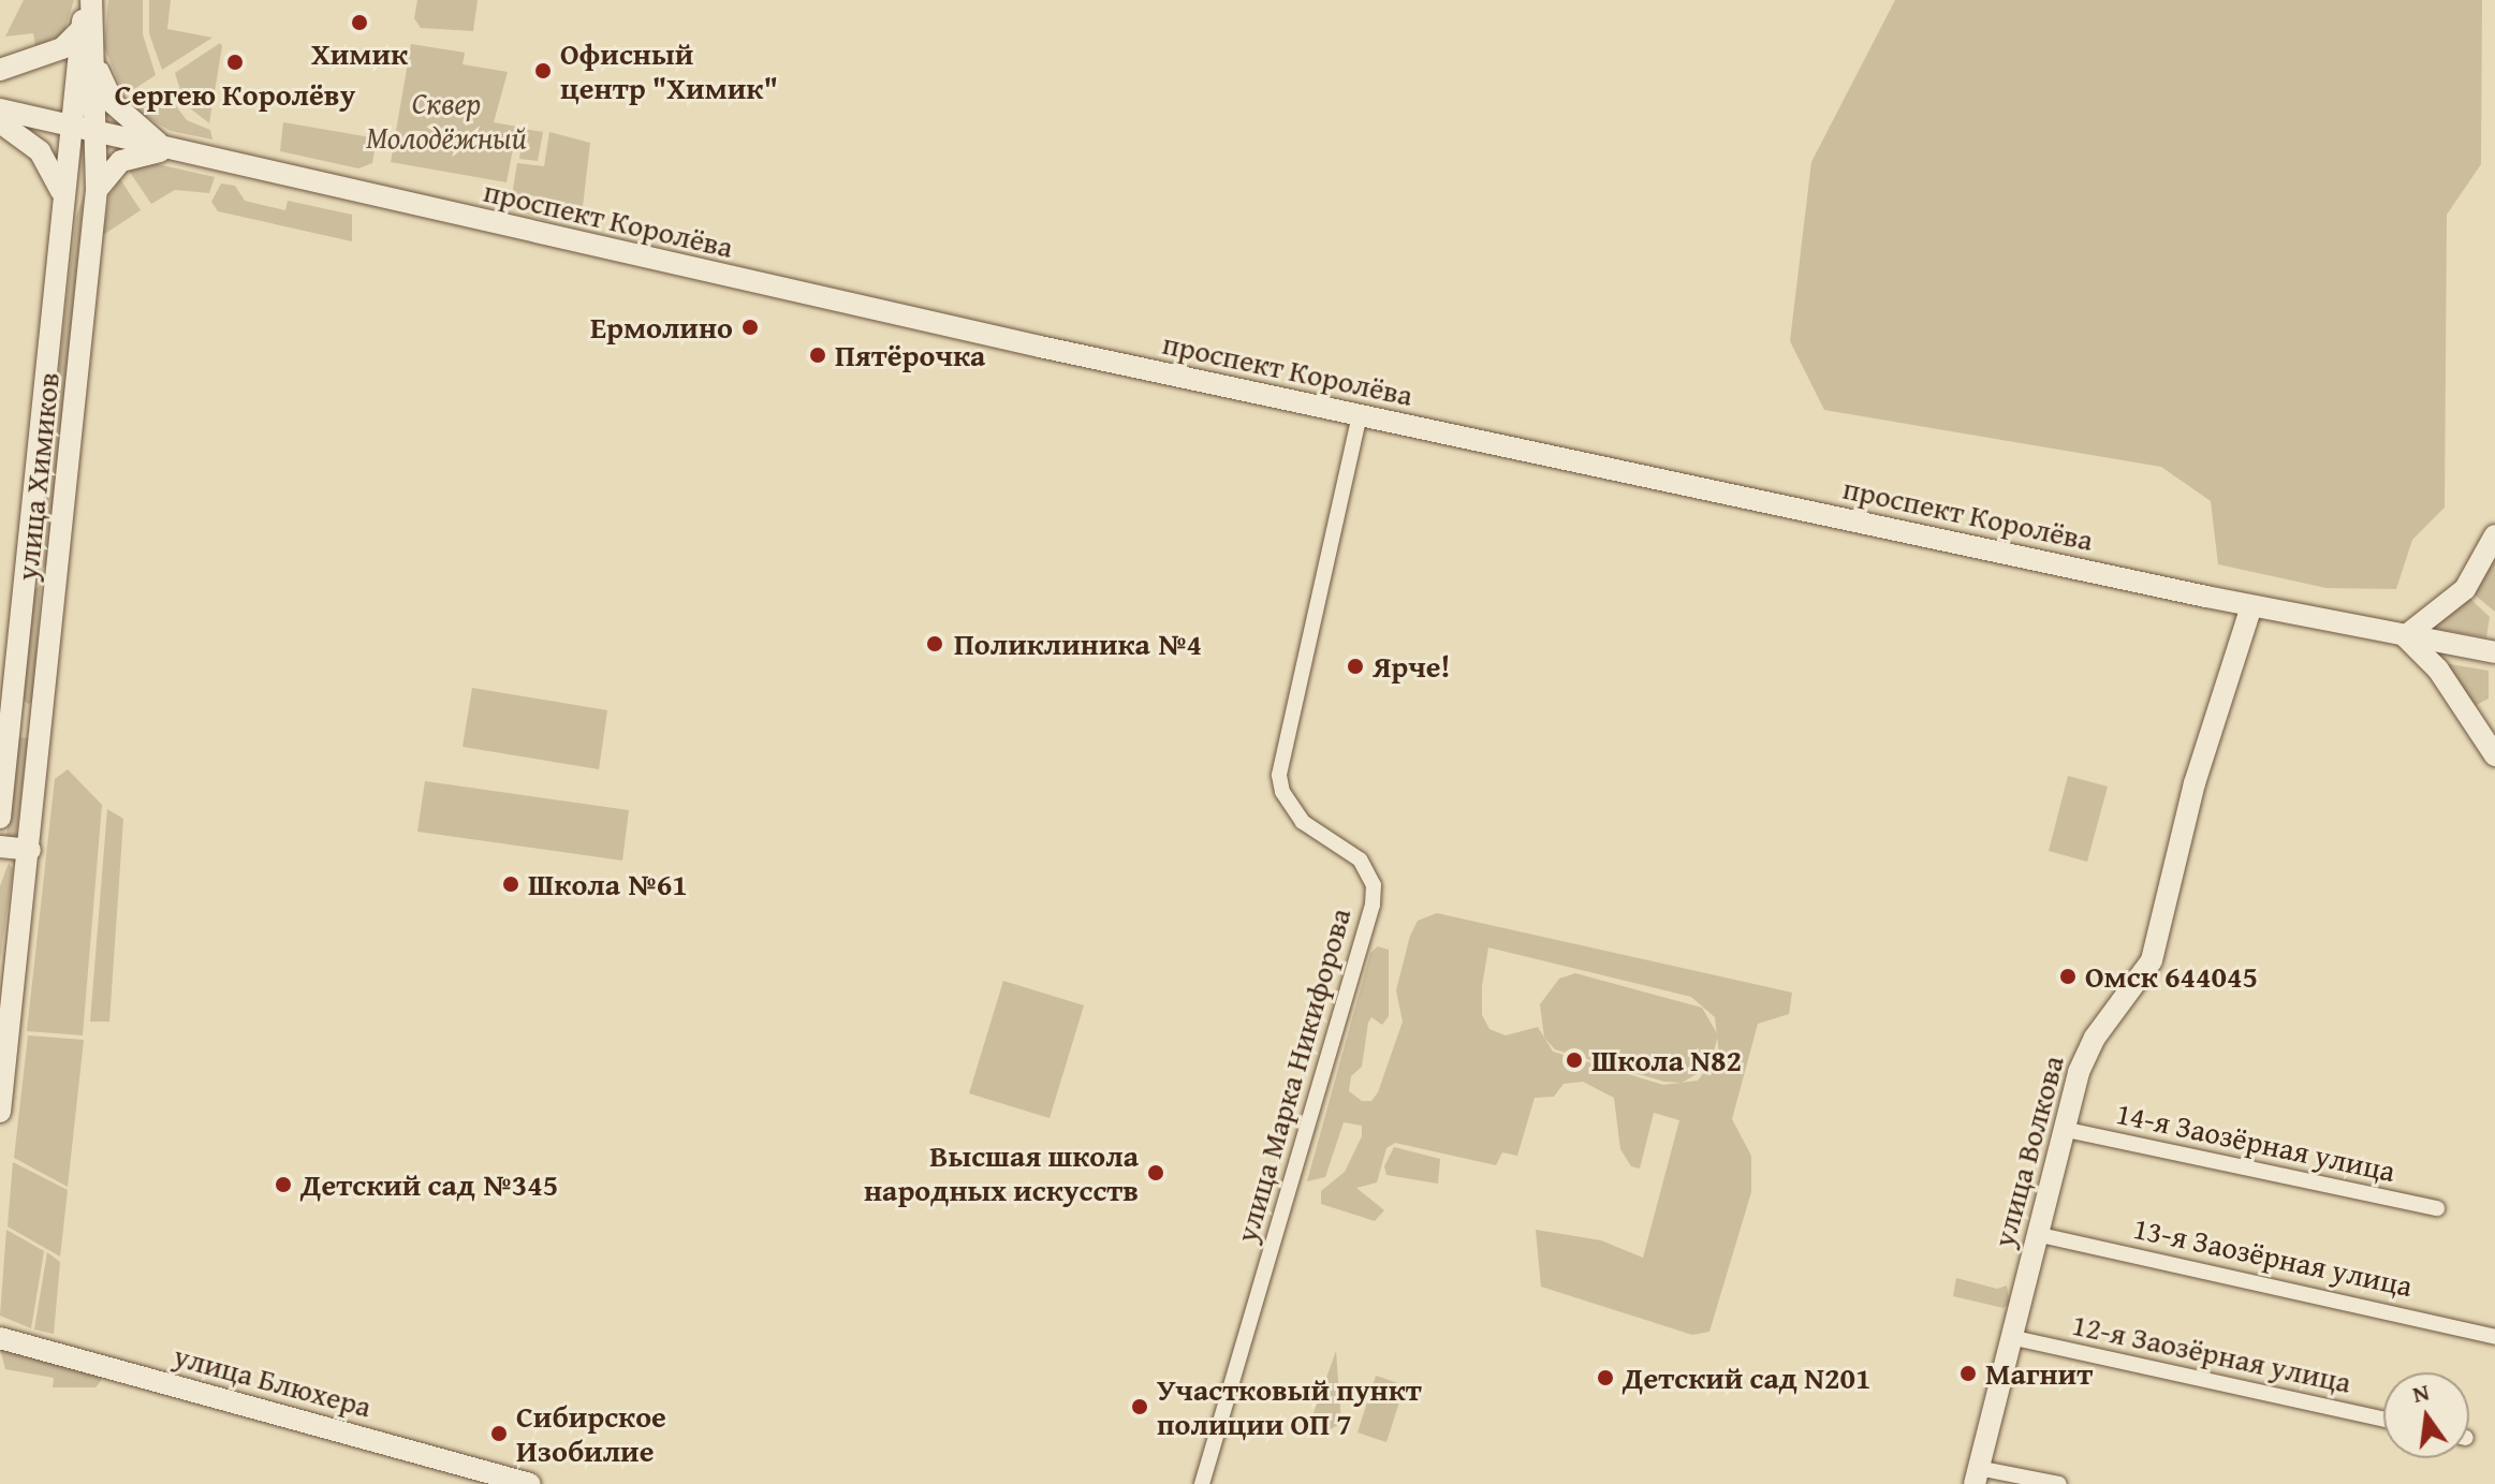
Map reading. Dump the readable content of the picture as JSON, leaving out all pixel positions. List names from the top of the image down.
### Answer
{
  "streets": {
    "main road": [
      "проспект Королёва",
      "улица Химиков",
      "улица Волкова",
      "улица Блюхера"
    ],
    "street": [
      "улица Марка Никифорова",
      "14-я Заозёрная улица",
      "13-я Заозёрная улица",
      "12-я Заозёрная улица"
    ]
  },
  "crossings": [
    ["проспект Королёва", "улица Химиков"],
    ["проспект Королёва", "улица Марка Никифорова"],
    ["проспект Королёва", "улица Волкова"],
    ["14-я Заозёрная улица", "улица Волкова"],
    ["улица Волкова", "13-я Заозёрная улица"],
    ["улица Волкова", "12-я Заозёрная улица"]
  ],
  "parks": ["Сквер Молодёжный"],
  "places": [
    "Химик",
    "Сергею Королёву",
    "Офисный центр \"Химик\"",
    "Ермолино",
    "Пятёрочка",
    "Поликлиника №4",
    "Ярче!",
    "Школа №61",
    "Омск 644045",
    "Школа N82",
    "Высшая школа народных искусств",
    "Детский сад №345",
    "Магнит",
    "Детский сад N201",
    "Участковый пункт полиции ОП 7",
    "Сибирское Изобилие"
  ],
  "north": "top"
}
